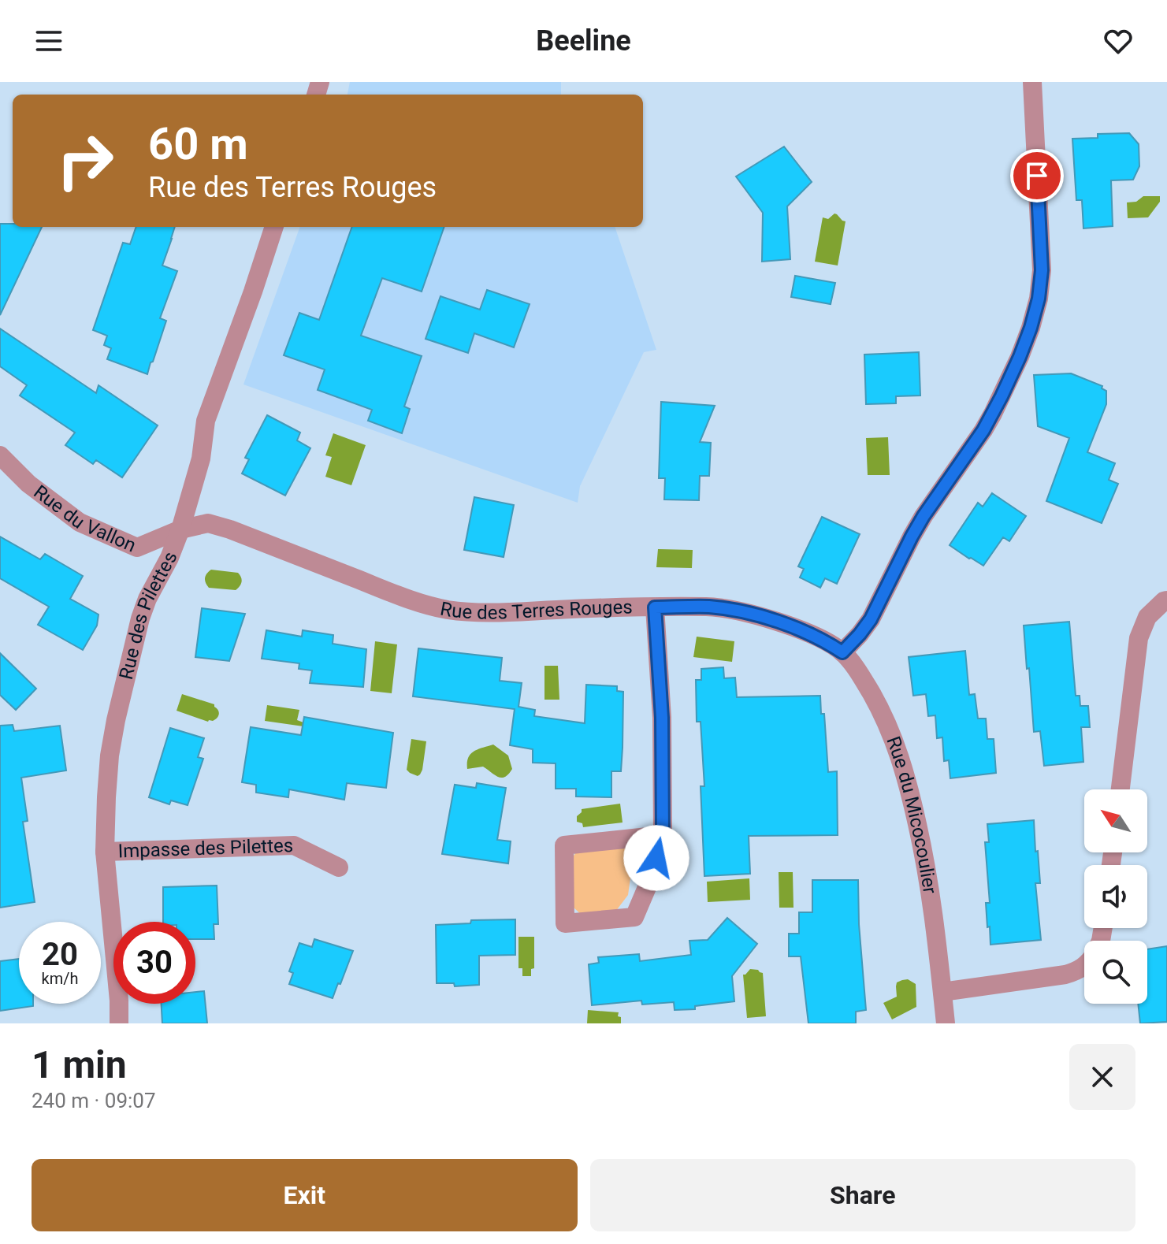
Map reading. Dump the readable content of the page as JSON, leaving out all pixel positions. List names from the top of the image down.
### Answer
{
  "streets": {
    "street": [
      "Rue du Vallon",
      "Rue des Terres Rouges",
      "Rue des Pilettes",
      "Rue du Micocoulier",
      "Impasse des Pilettes"
    ]
  },
  "crossings": [
    ["Rue du Vallon", "Rue des Terres Rouges"],
    ["Rue du Vallon", "Rue des Pilettes"],
    ["Rue des Terres Rouges", "Rue des Pilettes"],
    ["Rue des Terres Rouges", "Rue du Micocoulier"],
    ["Rue des Pilettes", "Impasse des Pilettes"]
  ],
  "north": "top left",
  "page": {
    "header": "Beeline",
    "turn": ["60 m", "Rue des Terres Rouges"],
    "speed": "20 km/h",
    "limit": "30",
    "heading": ["1 min", "240 m · 09:07"],
    "buttons": ["Exit", "Share"]
  }
}
